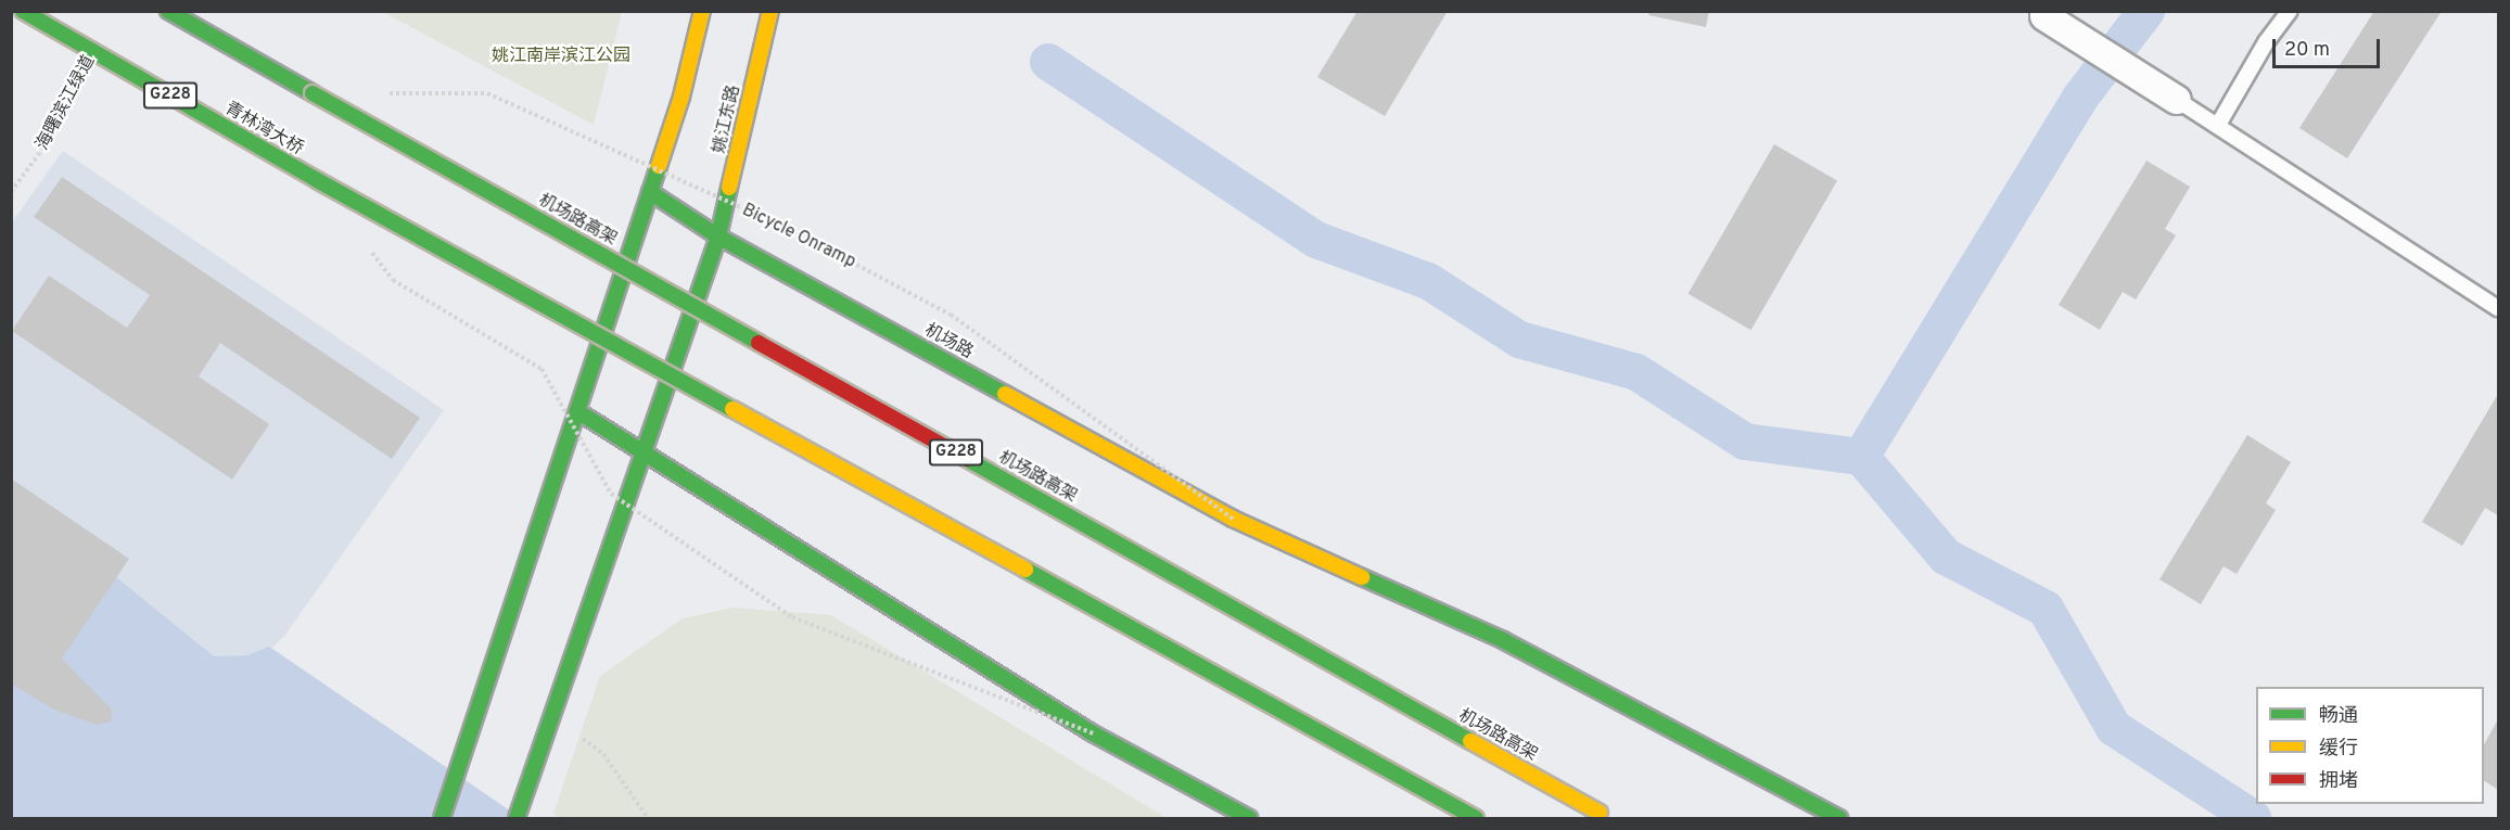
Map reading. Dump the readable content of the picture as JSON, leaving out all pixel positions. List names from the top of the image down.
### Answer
{
  "streets": {
    "main road": [
      "G228",
      "姚江东路",
      "青林湾大桥",
      "机场路高架",
      "机场路"
    ],
    "path": ["海曙滨江绿道", "Bicycle Onramp"]
  },
  "crossings": [
    ["姚江东路", "机场路"],
    ["Bicycle Onramp", "机场路"]
  ],
  "parks": ["姚江南岸滨江公园"],
  "legend": ["畅通", "缓行", "拥堵"],
  "scale_bar": "20 m"
}
